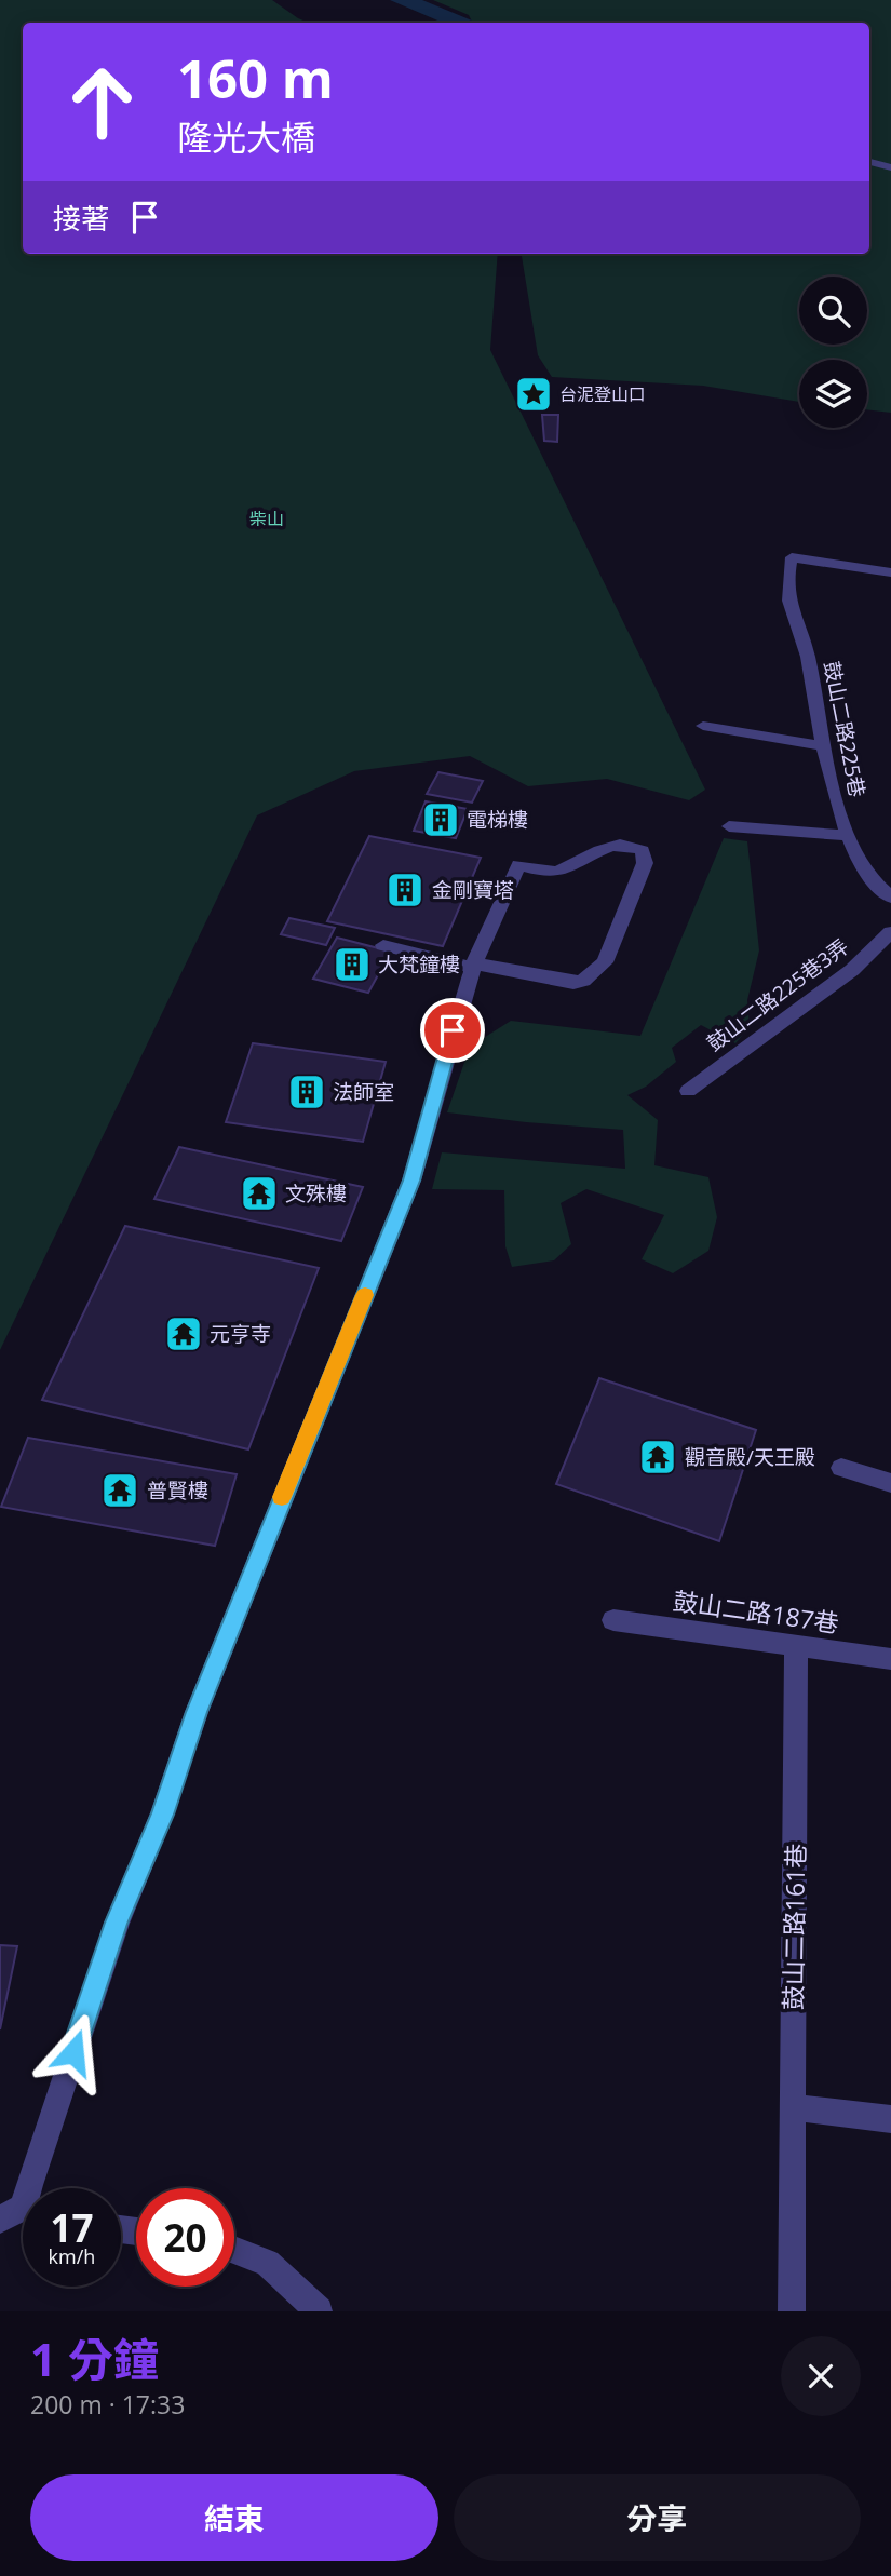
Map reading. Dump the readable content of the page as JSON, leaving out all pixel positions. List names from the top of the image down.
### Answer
{
  "streets": {
    "street": [
      "鼓山二路225巷",
      "鼓山二路225巷3弄",
      "鼓山二路187巷",
      "鼓山二路161巷"
    ]
  },
  "crossings": [
    ["鼓山二路187巷", "鼓山二路161巷"]
  ],
  "parks": ["柴山"],
  "places": {
    "place": ["台泥登山口"],
    "building": [
      "電梯樓",
      "金剛寶塔",
      "大梵鐘樓",
      "法師室"
    ],
    "temple": [
      "文殊樓",
      "元亨寺",
      "觀音殿/天王殿",
      "普賢樓"
    ]
  },
  "page": {
    "turn": ["160 m", "隆光大橋"],
    "then": "接著",
    "speed": "17 km/h",
    "limit": "20",
    "heading": ["1 分鐘", "200 m · 17:33"],
    "buttons": ["結束", "分享"]
  }
}
